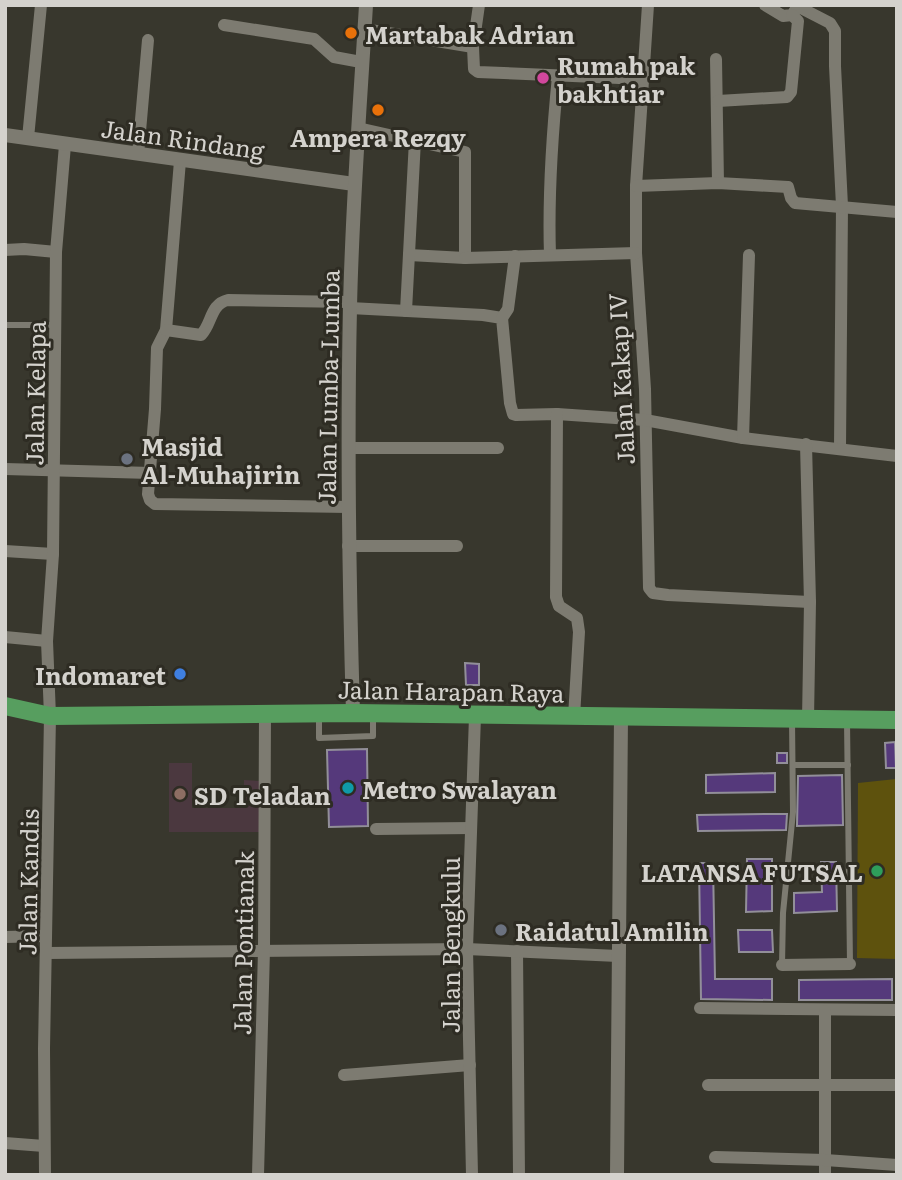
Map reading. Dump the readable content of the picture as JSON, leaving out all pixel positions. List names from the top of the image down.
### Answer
{
  "streets": {
    "main road": ["Jalan Harapan Raya"],
    "street": [
      "Jalan Rindang",
      "Jalan Kakap IV",
      "Jalan Lumba-Lumba",
      "Jalan Kelapa",
      "Jalan Kandis",
      "Jalan Pontianak",
      "Jalan Bengkulu"
    ]
  },
  "crossings": [
    ["Jalan Rindang", "Jalan Lumba-Lumba"],
    ["Jalan Rindang", "Jalan Kelapa"],
    ["Jalan Lumba-Lumba", "Jalan Harapan Raya"],
    ["Jalan Kelapa", "Jalan Harapan Raya"],
    ["Jalan Kelapa", "Jalan Kandis"],
    ["Jalan Harapan Raya", "Jalan Kandis"],
    ["Jalan Harapan Raya", "Jalan Pontianak"],
    ["Jalan Harapan Raya", "Jalan Bengkulu"]
  ],
  "places": [
    "Martabak Adrian",
    "Rumah pak bakhtiar",
    "Ampera Rezqy",
    "Masjid Al-Muhajirin",
    "Indomaret",
    "Metro Swalayan",
    "SD Teladan",
    "LATANSA FUTSAL",
    "Raidatul Amilin"
  ]
}
